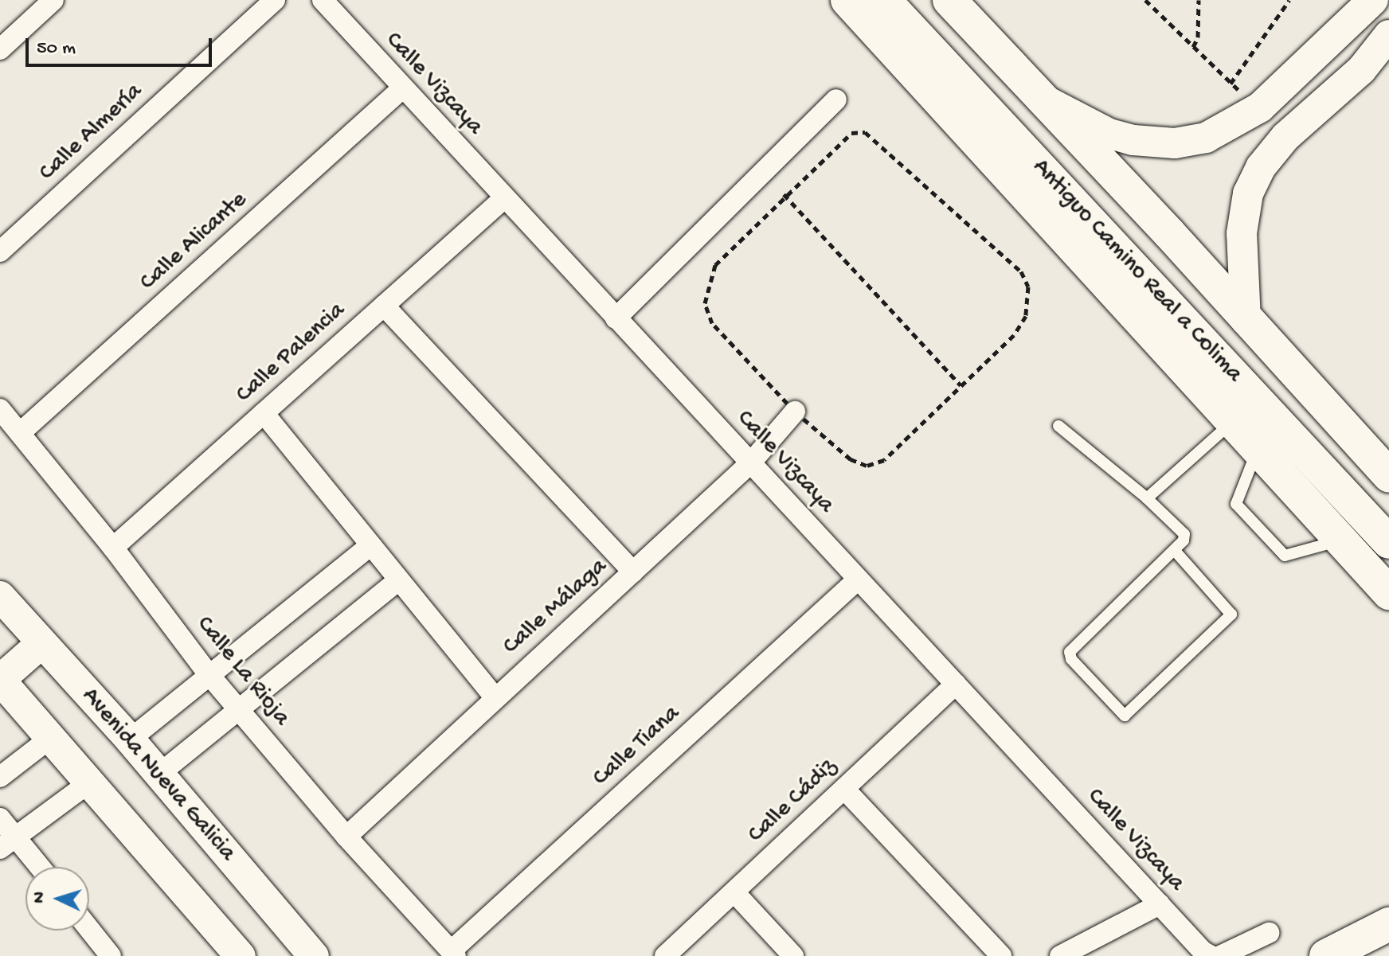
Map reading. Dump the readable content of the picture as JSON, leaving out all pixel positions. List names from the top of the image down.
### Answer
{
  "streets": {
    "main road": ["Antiguo Camino Real a Colima"],
    "street": [
      "Calle Vizcaya",
      "Calle Almería",
      "Calle Alicante",
      "Calle Palencia",
      "Calle Málaga",
      "Calle La Rioja",
      "Calle Tiana",
      "Avenida Nueva Galicia",
      "Calle Cádiz"
    ]
  },
  "crossings": [
    ["Calle Vizcaya", "Calle Alicante"],
    ["Calle Vizcaya", "Calle Palencia"],
    ["Calle Vizcaya", "Calle Málaga"],
    ["Calle Vizcaya", "Calle Tiana"],
    ["Calle Vizcaya", "Calle Cádiz"],
    ["Calle Alicante", "Calle La Rioja"],
    ["Calle Palencia", "Calle La Rioja"],
    ["Calle Málaga", "Calle La Rioja"],
    ["Calle La Rioja", "Calle Tiana"]
  ],
  "scale_bar": "50 m",
  "north": "left"
}
